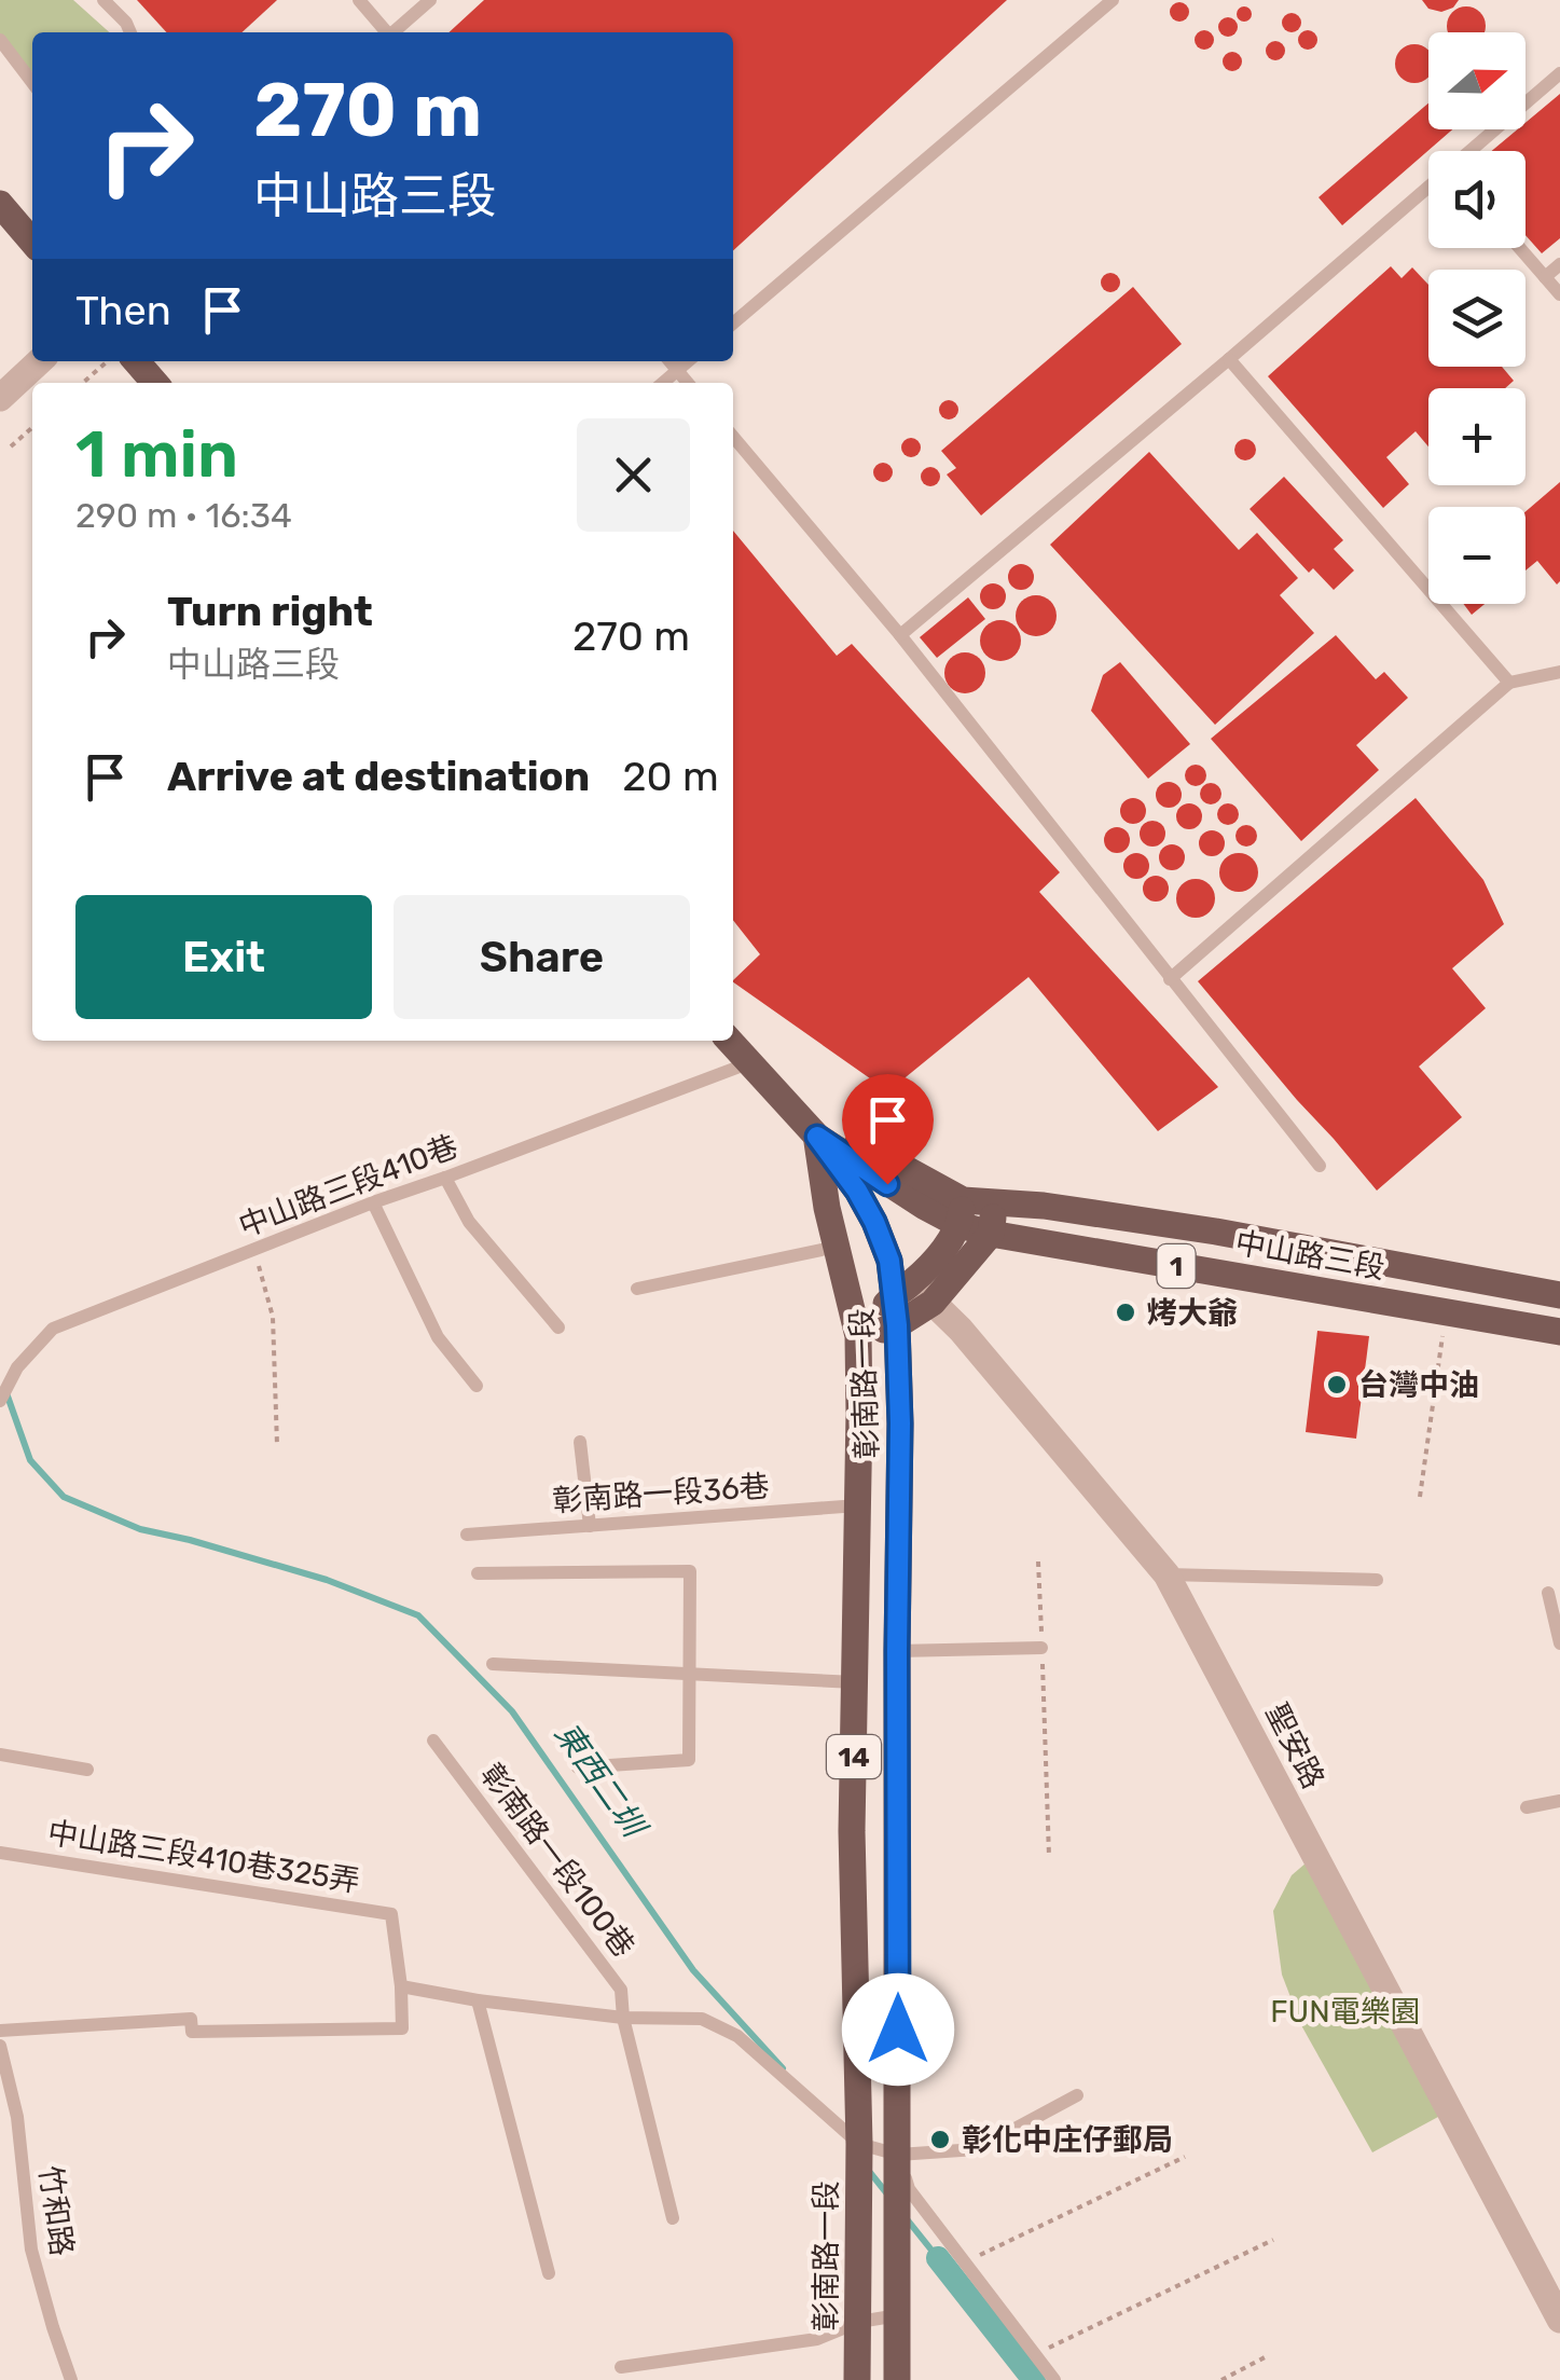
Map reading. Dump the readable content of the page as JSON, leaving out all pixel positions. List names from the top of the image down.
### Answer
{
  "streets": {
    "main road": [
      "中山路三段",
      "1",
      "彰南路一段",
      "14"
    ],
    "street": ["聖安路"],
    "lane": [
      "中山路三段410巷",
      "彰南路一段36巷",
      "中山路三段410巷325弄",
      "彰南路一段100巷",
      "竹和路"
    ]
  },
  "crossings": [
    ["中山路三段410巷", "中山路三段"],
    ["中山路三段", "彰南路一段"],
    ["彰南路一段", "彰南路一段36巷"]
  ],
  "water": ["東西二圳"],
  "parks": ["FUN電樂園"],
  "places": ["烤大爺", "台灣中油", "彰化中庄仔郵局"],
  "north": "right",
  "page": {
    "map_buttons": ["+", "−"],
    "turn": ["270 m", "中山路三段"],
    "then": "Then",
    "heading": ["1 min", "290 m · 16:34"],
    "list": [
      {
        "name": "Turn right",
        "note": "中山路三段",
        "value": "270 m"
      },
      {
        "name": "Arrive at destination",
        "value": "20 m"
      }
    ],
    "buttons": ["Exit", "Share"]
  }
}
